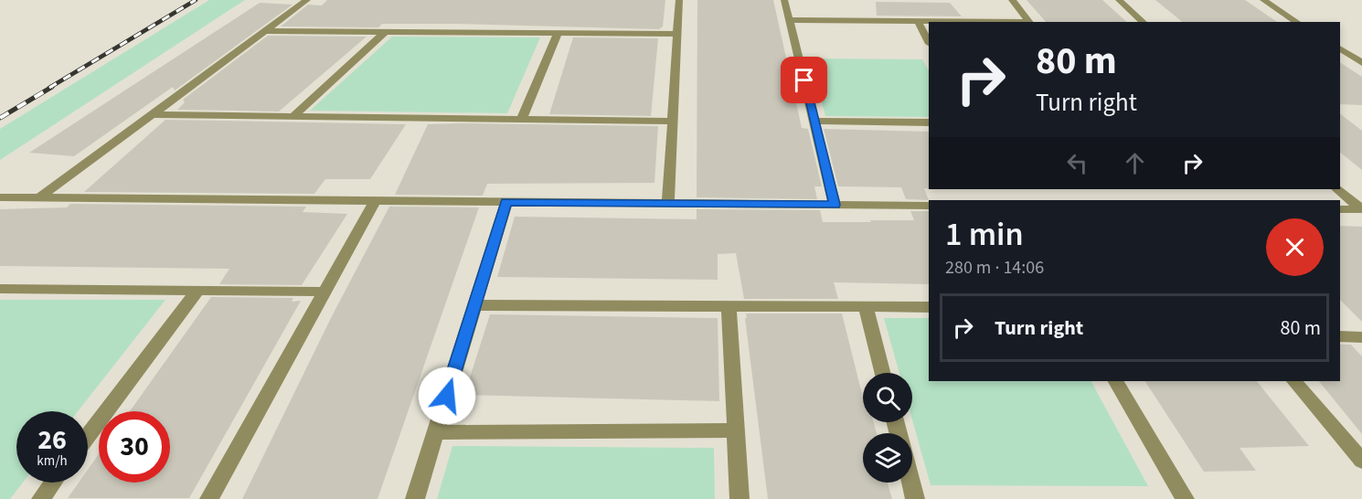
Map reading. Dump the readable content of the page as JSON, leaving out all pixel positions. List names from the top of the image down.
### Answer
{
  "page": {
    "turn": ["80 m", "Turn right"],
    "heading": ["1 min", "280 m · 14:06"],
    "list": [
      {
        "name": "Turn right",
        "value": "80 m"
      }
    ],
    "speed": "26 km/h",
    "limit": "30"
  }
}
